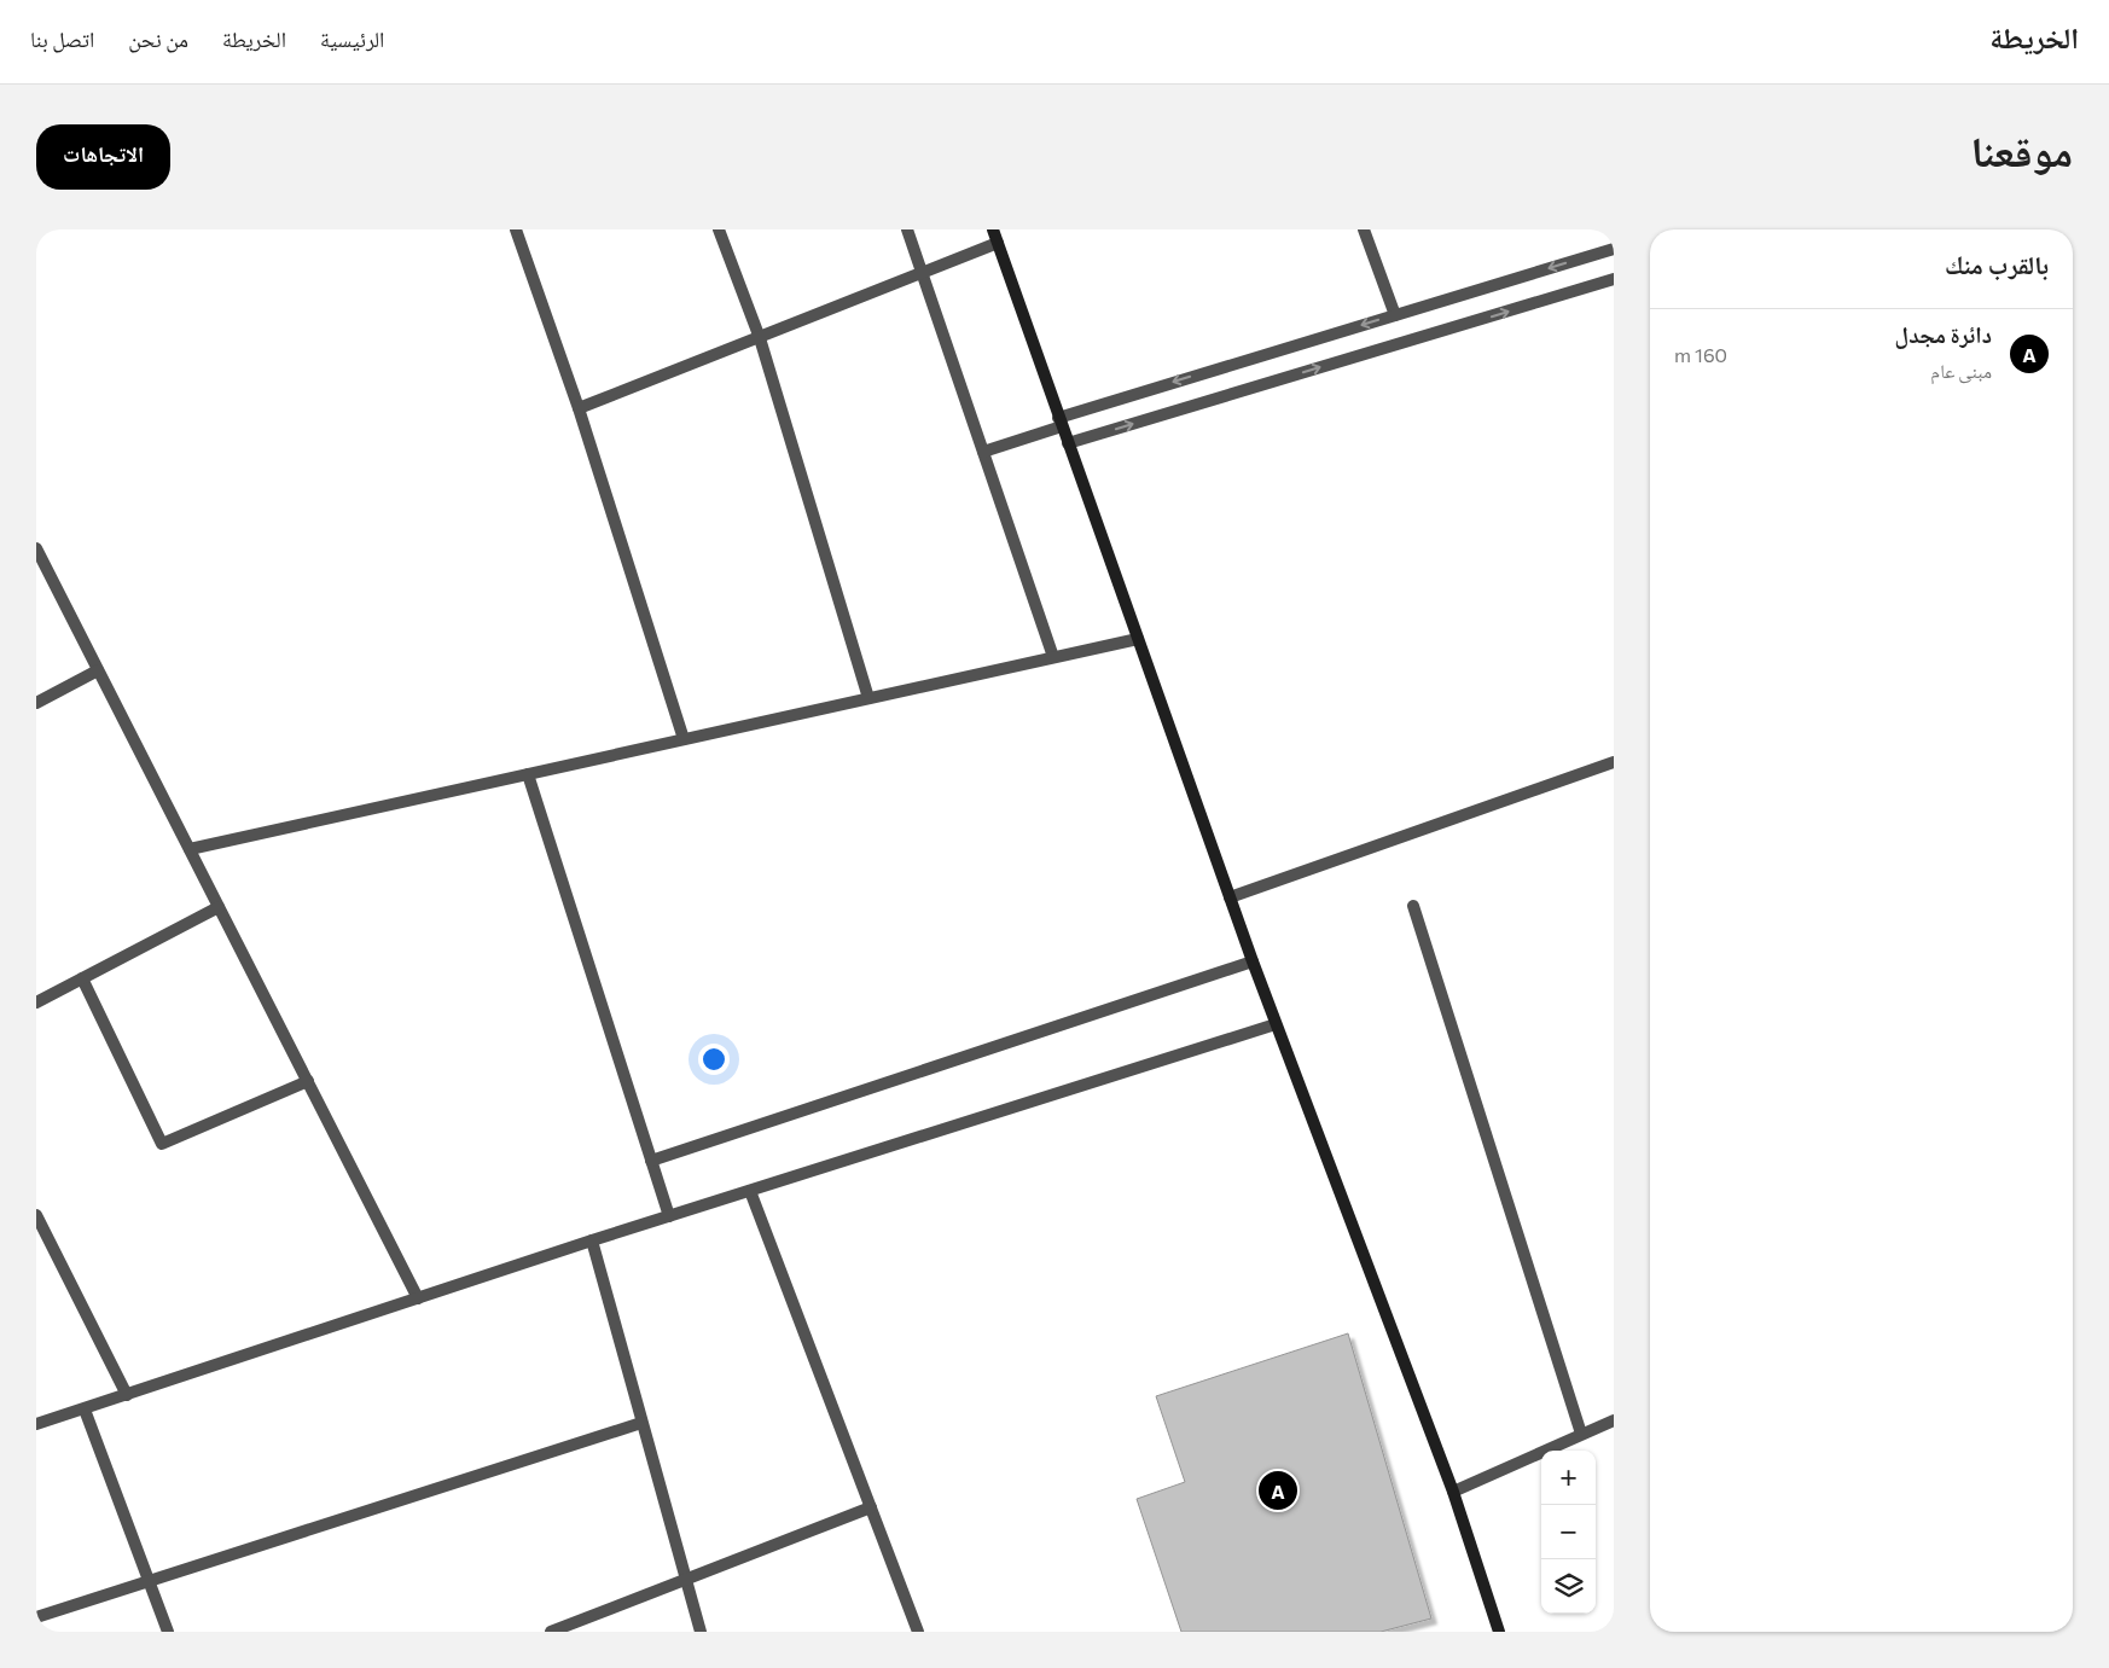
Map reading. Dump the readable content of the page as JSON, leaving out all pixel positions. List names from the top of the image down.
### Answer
{
  "page": {
    "header": "الخريطة",
    "nav": [
      "الرئيسية",
      "الخريطة",
      "من نحن",
      "اتصل بنا"
    ],
    "title": "موقعنا",
    "buttons": "الاتجاهات",
    "heading": "بالقرب منك",
    "list": [
      {
        "mark": "A",
        "name": "دائرة مجدل",
        "note": "مبنى عام",
        "value": "160 m"
      }
    ],
    "map_buttons": ["+", "−"],
    "pins": "A"
  }
}
